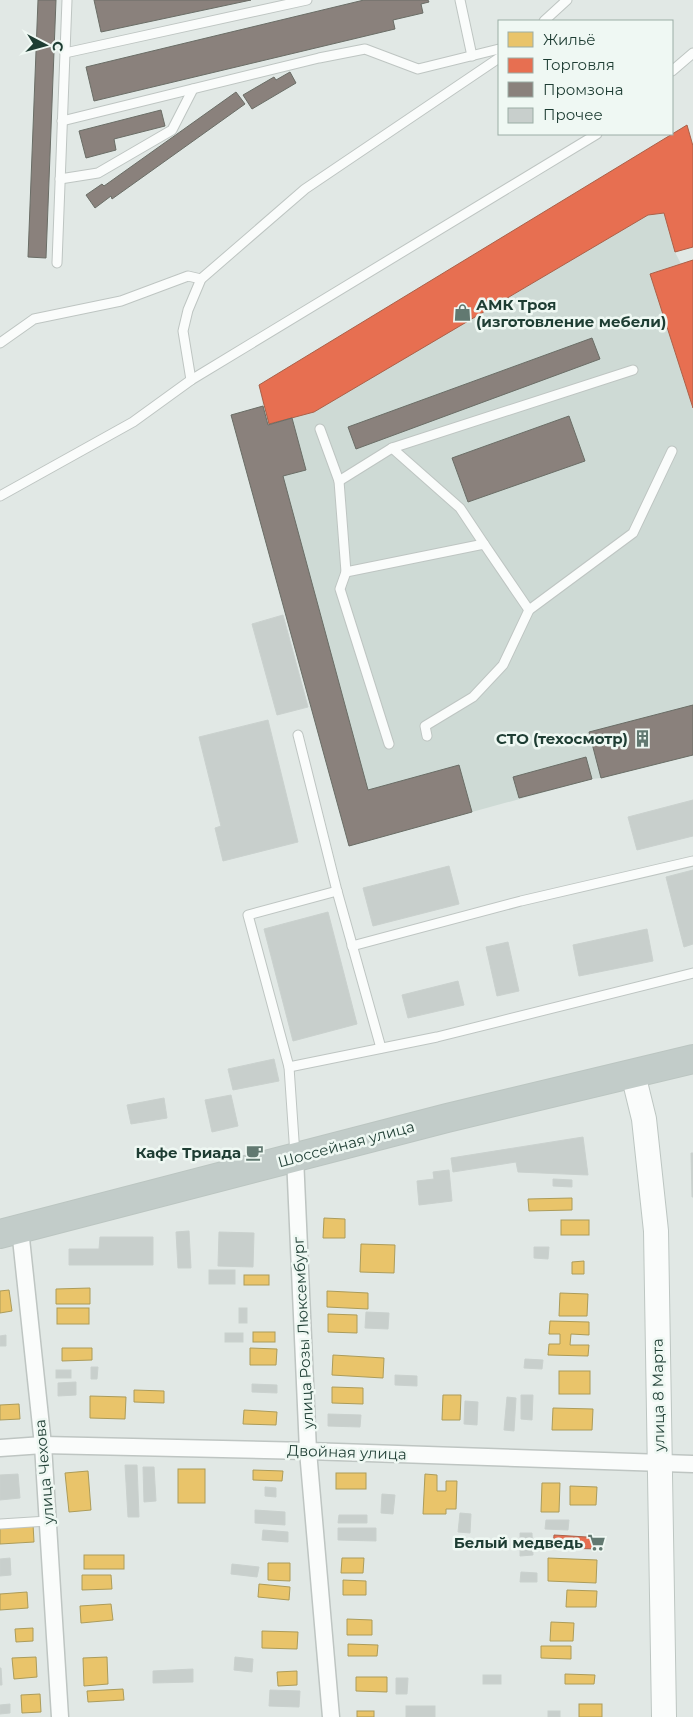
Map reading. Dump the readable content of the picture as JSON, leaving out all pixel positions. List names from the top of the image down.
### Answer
{
  "streets": {
    "highway": ["Шоссейная улица"],
    "main road": ["улица 8 Марта"],
    "street": ["улица Розы Люксембург", "Двойная улица", "улица Чехова"]
  },
  "crossings": [
    ["Шоссейная улица", "улица Розы Люксембург"],
    ["Шоссейная улица", "улица 8 Марта"],
    ["Шоссейная улица", "улица Чехова"],
    ["улица Розы Люксембург", "Двойная улица"],
    ["улица 8 Марта", "Двойная улица"],
    ["Двойная улица", "улица Чехова"]
  ],
  "places": {
    "shop": ["АМК Троя (изготовление мебели)"],
    "building": ["СТО (техосмотр)"],
    "cafe": ["Кафе Триада"],
    "supermarket": ["Белый медведь"]
  },
  "legend": [
    "Жильё",
    "Торговля",
    "Промзона",
    "Прочее"
  ],
  "north": "right"
}
